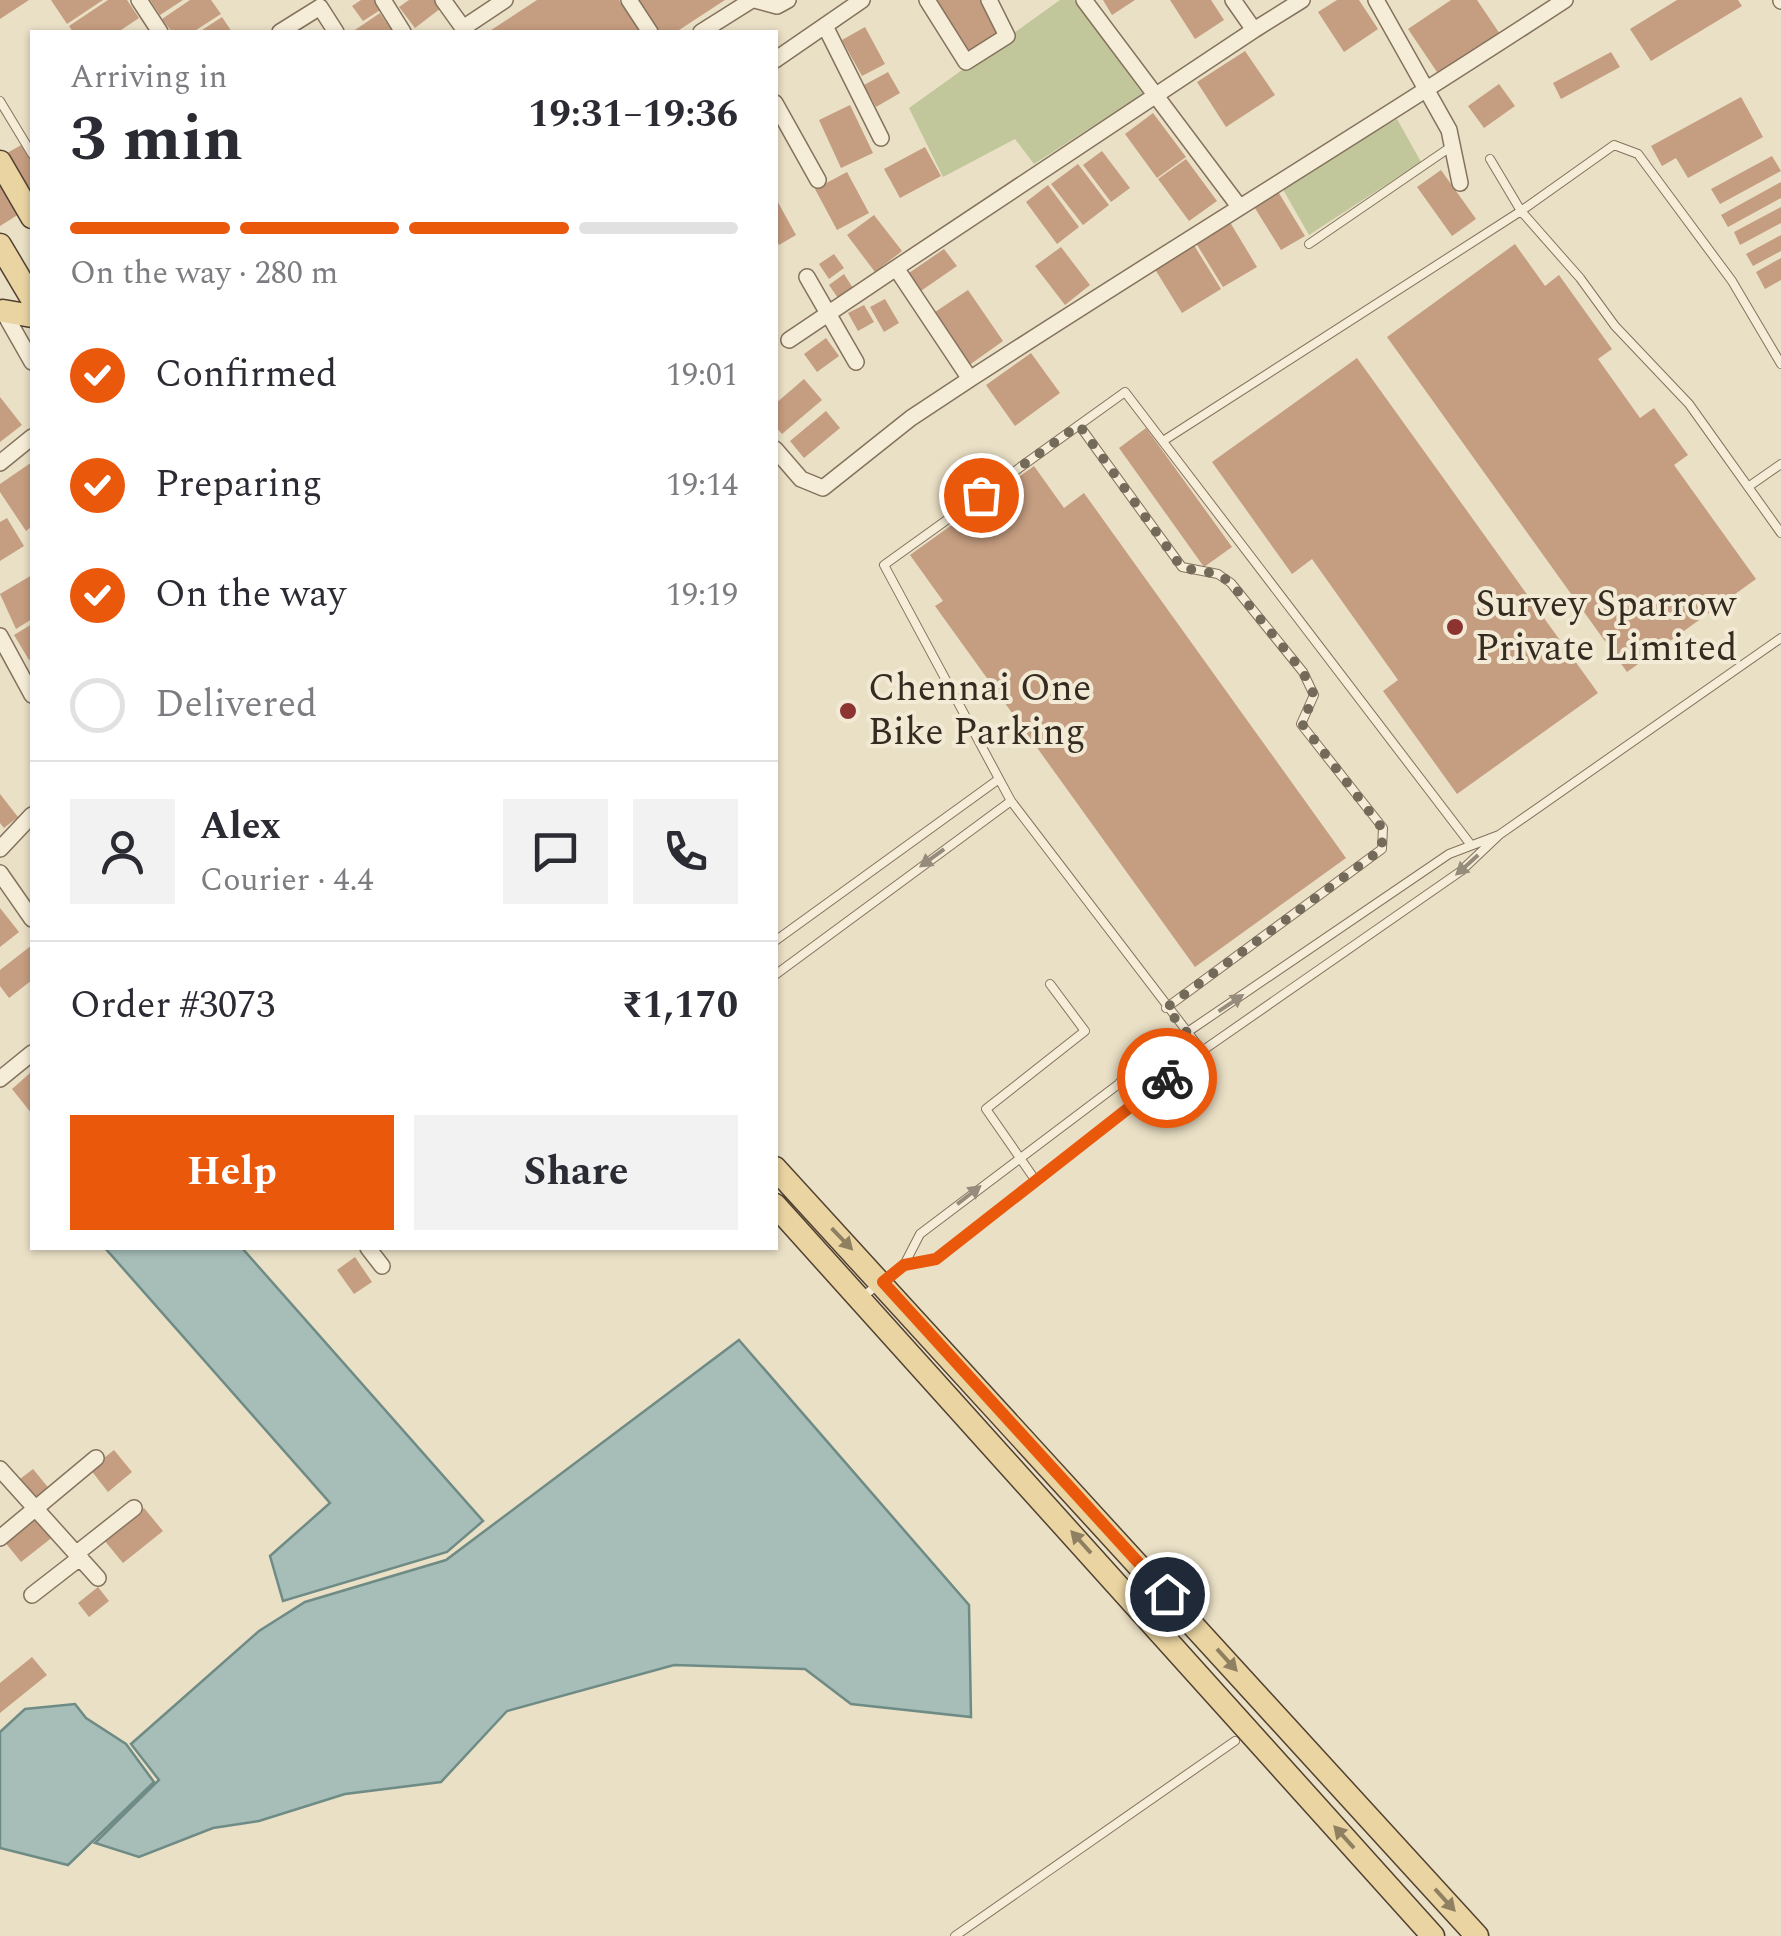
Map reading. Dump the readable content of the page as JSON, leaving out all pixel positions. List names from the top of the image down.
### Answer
{
  "places": ["Survey Sparrow Private Limited", "Chennai One Bike Parking"],
  "page": {
    "heading": ["3 min", "Arriving in", "19:31–19:36"],
    "panel": [
      "Alex",
      "Courier · 4.4",
      "Order #3073",
      "₹1,170"
    ],
    "bar": "On the way · 280 m",
    "list": [
      ["Confirmed", "19:01"],
      ["Preparing", "19:14"],
      ["On the way", "19:19"],
      "Delivered"
    ],
    "buttons": ["Help", "Share"]
  }
}
